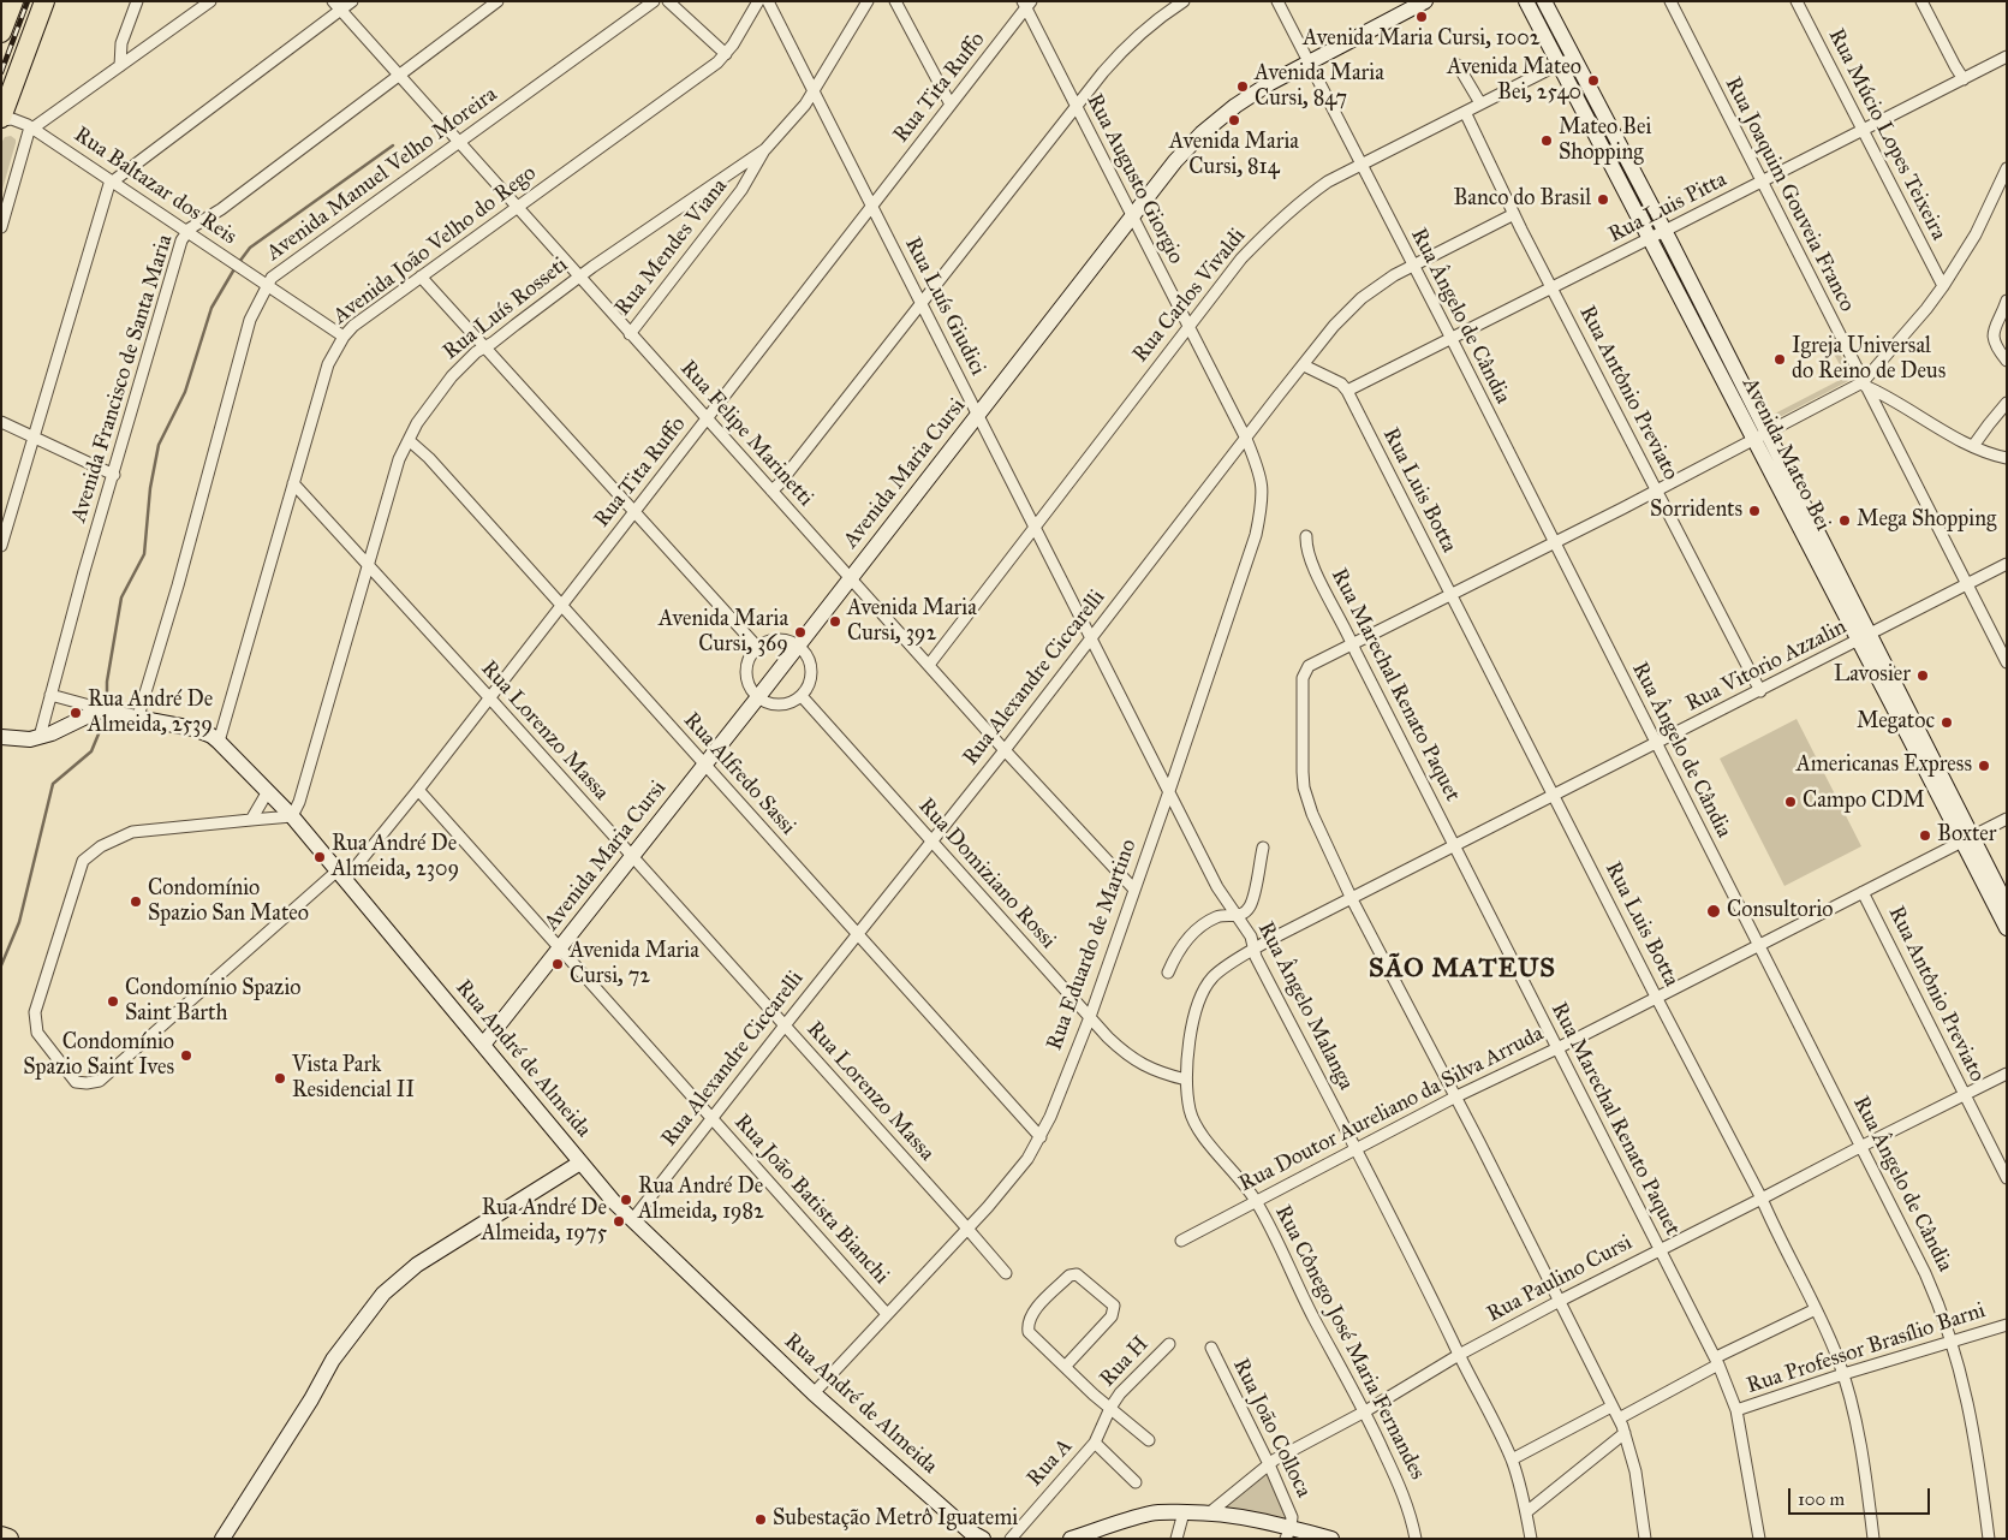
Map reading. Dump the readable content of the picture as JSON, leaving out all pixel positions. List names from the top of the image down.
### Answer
{
  "streets": {
    "main road": ["Avenida Mateo Bei", "Avenida Maria Cursi", "Rua André de Almeida"],
    "street": [
      "Rua Tita Ruffo",
      "Rua Múcio Lopes Teixeira",
      "Avenida Manuel Velho Moreira",
      "Rua Augusto Giorgio",
      "Rua Baltazar dos Reis",
      "Rua Joaquim Gouveia Franco",
      "Rua Luis Pitta",
      "Avenida João Velho do Rego",
      "Rua Mendes Viana",
      "Rua Carlos Vivaldi",
      "Rua Luís Giudici",
      "Rua Luís Rosseti",
      "Rua Ângelo de Cândia",
      "Avenida Francisco de Santa Maria",
      "Rua Antônio Previato",
      "Rua Felipe Marinetti",
      "Rua Luis Botta",
      "Rua Vitorio Azzalin",
      "Rua Alexandre Ciccarelli",
      "Rua Marechal Renato Paquet",
      "Rua Lorenzo Massa",
      "Rua Alfredo Sassi",
      "Rua Domiziano Rossi",
      "Rua Eduardo de Martino",
      "Rua Ângelo Malanga",
      "Rua Doutor Aureliano da Silva Arruda",
      "Rua João Batista Bianchi",
      "Rua Paulino Cursi",
      "Rua Cônego José Maria Fernandes",
      "Rua Professor Brasílio Barni",
      "Rua H",
      "Rua João Colloca",
      "Rua A"
    ]
  },
  "crossings": [
    ["Rua Tita Ruffo", "Rua Augusto Giorgio"],
    ["Rua Tita Ruffo", "Rua Luís Giudici"],
    ["Rua Tita Ruffo", "Rua Felipe Marinetti"],
    ["Rua Tita Ruffo", "Rua Lorenzo Massa"],
    ["Rua Tita Ruffo", "Rua Alfredo Sassi"],
    ["Rua Tita Ruffo", "Rua André de Almeida"],
    ["Rua Tita Ruffo", "Rua João Batista Bianchi"],
    ["Rua Múcio Lopes Teixeira", "Rua Luis Pitta"],
    ["Avenida Manuel Velho Moreira", "Rua Baltazar dos Reis"],
    ["Avenida Manuel Velho Moreira", "Rua Felipe Marinetti"],
    ["Avenida Manuel Velho Moreira", "Rua André de Almeida"],
    ["Rua Augusto Giorgio", "Rua Carlos Vivaldi"],
    ["Rua Augusto Giorgio", "Avenida Maria Cursi"],
    ["Rua Augusto Giorgio", "Rua Alexandre Ciccarelli"],
    ["Rua Augusto Giorgio", "Rua Eduardo de Martino"],
    ["Rua Baltazar dos Reis", "Avenida João Velho do Rego"],
    ["Rua Baltazar dos Reis", "Avenida Francisco de Santa Maria"],
    ["Rua Joaquim Gouveia Franco", "Rua Luis Pitta"],
    ["Rua Joaquim Gouveia Franco", "Rua Vitorio Azzalin"],
    ["Rua Luis Pitta", "Rua Ângelo de Cândia"],
    ["Rua Luis Pitta", "Rua Antônio Previato"],
    ["Rua Luis Pitta", "Avenida Mateo Bei"],
    ["Rua Luis Pitta", "Rua Luis Botta"],
    ["Avenida João Velho do Rego", "Rua Felipe Marinetti"],
    ["Avenida João Velho do Rego", "Rua Lorenzo Massa"],
    ["Avenida João Velho do Rego", "Rua André de Almeida"],
    ["Rua Mendes Viana", "Rua Luís Rosseti"],
    ["Rua Mendes Viana", "Rua Felipe Marinetti"],
    ["Rua Carlos Vivaldi", "Rua Luís Giudici"],
    ["Rua Carlos Vivaldi", "Rua Ângelo de Cândia"],
    ["Rua Carlos Vivaldi", "Rua Antônio Previato"],
    ["Rua Carlos Vivaldi", "Rua Felipe Marinetti"],
    ["Rua Carlos Vivaldi", "Avenida Mateo Bei"],
    ["Rua Luís Giudici", "Rua Luís Rosseti"],
    ["Rua Luís Giudici", "Avenida Maria Cursi"],
    ["Rua Luís Giudici", "Rua Alexandre Ciccarelli"],
    ["Rua Luís Giudici", "Rua Eduardo de Martino"],
    ["Rua Luís Giudici", "Rua Ângelo Malanga"],
    ["Rua Luís Rosseti", "Rua Felipe Marinetti"],
    ["Rua Luís Rosseti", "Rua Lorenzo Massa"],
    ["Rua Luís Rosseti", "Rua Alfredo Sassi"],
    ["Rua Luís Rosseti", "Rua André de Almeida"],
    ["Rua Ângelo de Cândia", "Avenida Maria Cursi"],
    ["Rua Ângelo de Cândia", "Rua Vitorio Azzalin"],
    ["Rua Ângelo de Cândia", "Rua Alexandre Ciccarelli"],
    ["Rua Ângelo de Cândia", "Rua Doutor Aureliano da Silva Arruda"],
    ["Rua Ângelo de Cândia", "Rua Paulino Cursi"],
    ["Rua Ângelo de Cândia", "Rua Professor Brasílio Barni"],
    ["Avenida Francisco de Santa Maria", "Rua Felipe Marinetti"],
    ["Rua Antônio Previato", "Rua Vitorio Azzalin"],
    ["Rua Antônio Previato", "Rua Alexandre Ciccarelli"],
    ["Rua Antônio Previato", "Rua Doutor Aureliano da Silva Arruda"],
    ["Rua Antônio Previato", "Rua Paulino Cursi"],
    ["Rua Felipe Marinetti", "Avenida Maria Cursi"],
    ["Rua Felipe Marinetti", "Rua Alexandre Ciccarelli"],
    ["Rua Felipe Marinetti", "Rua Eduardo de Martino"],
    ["Avenida Mateo Bei", "Rua Vitorio Azzalin"],
    ["Avenida Mateo Bei", "Rua Doutor Aureliano da Silva Arruda"],
    ["Avenida Maria Cursi", "Rua Lorenzo Massa"],
    ["Avenida Maria Cursi", "Rua Alfredo Sassi"],
    ["Avenida Maria Cursi", "Rua André de Almeida"],
    ["Avenida Maria Cursi", "Rua João Batista Bianchi"],
    ["Rua Luis Botta", "Rua Vitorio Azzalin"],
    ["Rua Luis Botta", "Rua Alexandre Ciccarelli"],
    ["Rua Luis Botta", "Rua Doutor Aureliano da Silva Arruda"],
    ["Rua Luis Botta", "Rua Paulino Cursi"],
    ["Rua Luis Botta", "Rua Professor Brasílio Barni"],
    ["Rua Vitorio Azzalin", "Rua Marechal Renato Paquet"],
    ["Rua Vitorio Azzalin", "Rua Ângelo Malanga"],
    ["Rua Vitorio Azzalin", "Rua Cônego José Maria Fernandes"],
    ["Rua Alexandre Ciccarelli", "Rua Lorenzo Massa"],
    ["Rua Alexandre Ciccarelli", "Rua Alfredo Sassi"],
    ["Rua Alexandre Ciccarelli", "Rua Domiziano Rossi"],
    ["Rua Alexandre Ciccarelli", "Rua Eduardo de Martino"],
    ["Rua Alexandre Ciccarelli", "Rua André de Almeida"],
    ["Rua Alexandre Ciccarelli", "Rua João Batista Bianchi"],
    ["Rua Marechal Renato Paquet", "Rua Doutor Aureliano da Silva Arruda"],
    ["Rua Marechal Renato Paquet", "Rua Paulino Cursi"],
    ["Rua Marechal Renato Paquet", "Rua Professor Brasílio Barni"],
    ["Rua Lorenzo Massa", "Rua Eduardo de Martino"],
    ["Rua Alfredo Sassi", "Rua Eduardo de Martino"],
    ["Rua Domiziano Rossi", "Rua Eduardo de Martino"],
    ["Rua Domiziano Rossi", "Rua Cônego José Maria Fernandes"],
    ["Rua Eduardo de Martino", "Rua Ângelo Malanga"],
    ["Rua Eduardo de Martino", "Rua André de Almeida"],
    ["Rua Eduardo de Martino", "Rua João Batista Bianchi"],
    ["Rua Ângelo Malanga", "Rua Doutor Aureliano da Silva Arruda"],
    ["Rua Ângelo Malanga", "Rua Paulino Cursi"],
    ["Rua Ângelo Malanga", "Rua Cônego José Maria Fernandes"],
    ["Rua Doutor Aureliano da Silva Arruda", "Rua Cônego José Maria Fernandes"],
    ["Rua Paulino Cursi", "Rua Cônego José Maria Fernandes"],
    ["Rua Paulino Cursi", "Rua João Colloca"],
    ["Rua H", "Rua A"]
  ],
  "districts": ["SÃO MATEUS"],
  "places": [
    "Avenida Maria Cursi, 1002",
    "Avenida Mateo Bei, 2540",
    "Avenida Maria Cursi, 847",
    "Avenida Maria Cursi, 814",
    "Mateo Bei Shopping",
    "Banco do Brasil",
    "Igreja Universal do Reino de Deus",
    "Sorridents",
    "Mega Shopping",
    "Avenida Maria Cursi, 392",
    "Avenida Maria Cursi, 369",
    "Lavosier",
    "Rua André De Almeida, 2539",
    "Megatoc",
    "Americanas Express",
    "Campo CDM",
    "Boxter",
    "Rua André De Almeida, 2309",
    "Condomínio Spazio San Mateo",
    "Consultorio",
    "Avenida Maria Cursi, 72",
    "Condomínio Spazio Saint Barth",
    "Condomínio Spazio Saint Ives",
    "Vista Park Residencial II",
    "Rua André De Almeida, 1982",
    "Rua André De Almeida, 1975",
    "Subestação Metrô Iguatemi"
  ],
  "scale_bar": "100 m"
}
